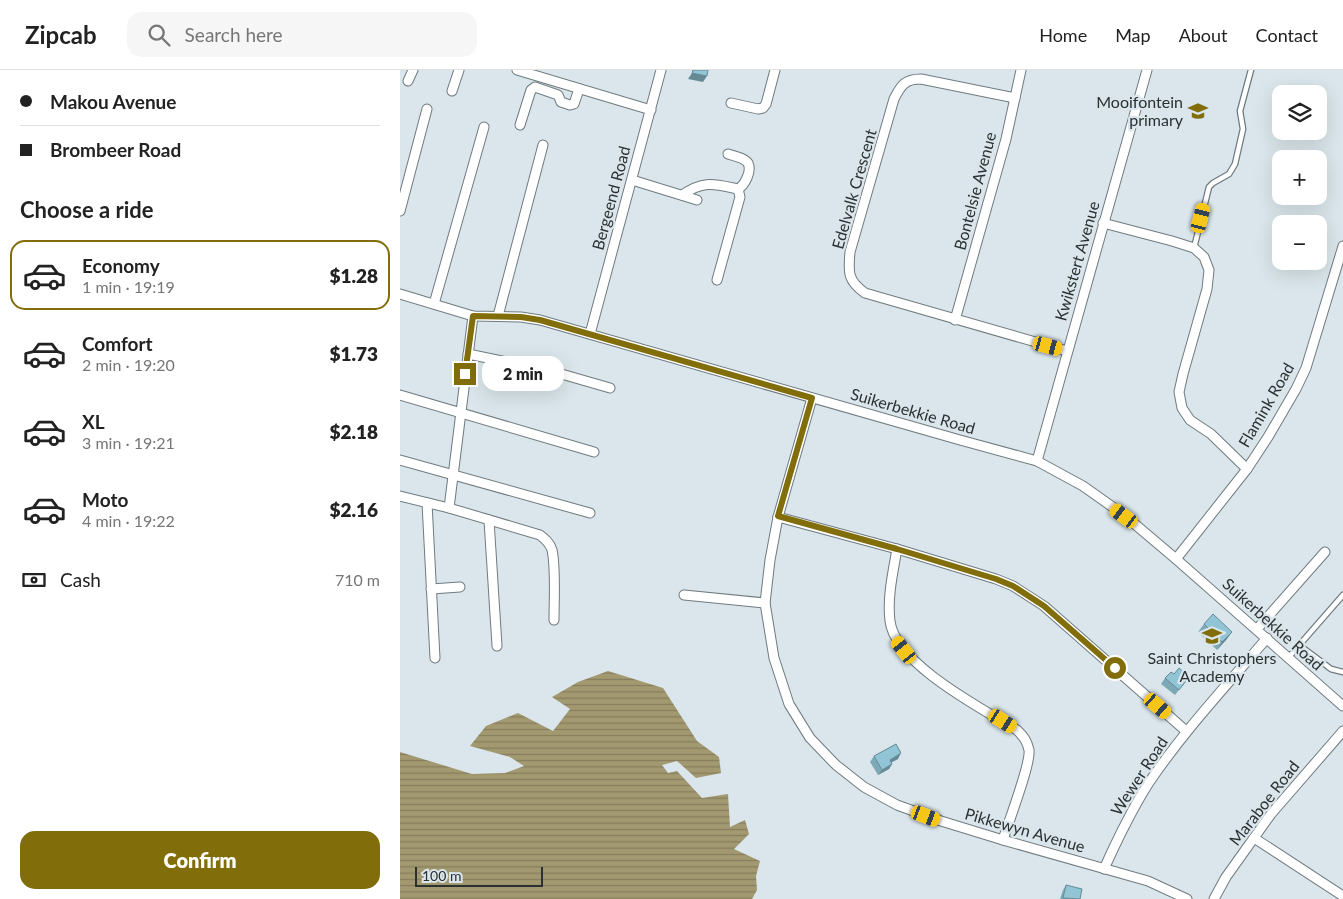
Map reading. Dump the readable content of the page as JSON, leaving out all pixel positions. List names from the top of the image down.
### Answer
{
  "streets": {
    "street": [
      "Edelvalk Crescent",
      "Bontelsie Avenue",
      "Bergeend Road",
      "Kwikstert Avenue",
      "Flamink Road",
      "Suikerbekkie Road",
      "Wewer Road",
      "Maraboe Road",
      "Pikkewyn Avenue"
    ]
  },
  "crossings": [
    ["Edelvalk Crescent", "Bontelsie Avenue"],
    ["Edelvalk Crescent", "Kwikstert Avenue"],
    ["Bergeend Road", "Suikerbekkie Road"],
    ["Kwikstert Avenue", "Suikerbekkie Road"],
    ["Flamink Road", "Suikerbekkie Road"],
    ["Suikerbekkie Road", "Wewer Road"],
    ["Suikerbekkie Road", "Pikkewyn Avenue"],
    ["Wewer Road", "Pikkewyn Avenue"]
  ],
  "places": {
    "school or university": ["Mooifontein primary", "Saint Christophers Academy"]
  },
  "scale_bar": "100 m",
  "page": {
    "header": "Zipcab",
    "search": "Search here",
    "nav": [
      "Home",
      "Map",
      "About",
      "Contact"
    ],
    "banner": ["Makou Avenue", "Brombeer Road"],
    "map_buttons": ["+", "−"],
    "heading": "Choose a ride",
    "list": [
      {
        "name": "Economy",
        "note": "1 min · 19:19",
        "value": "$1.28"
      },
      {
        "name": "Comfort",
        "note": "2 min · 19:20",
        "value": "$1.73"
      },
      {
        "name": "XL",
        "note": "3 min · 19:21",
        "value": "$2.18"
      },
      {
        "name": "Moto",
        "note": "4 min · 19:22",
        "value": "$2.16"
      }
    ],
    "bubble": "2 min",
    "pay": ["Cash", "710 m"],
    "buttons": "Confirm",
    "scale": "100 m"
  }
}
